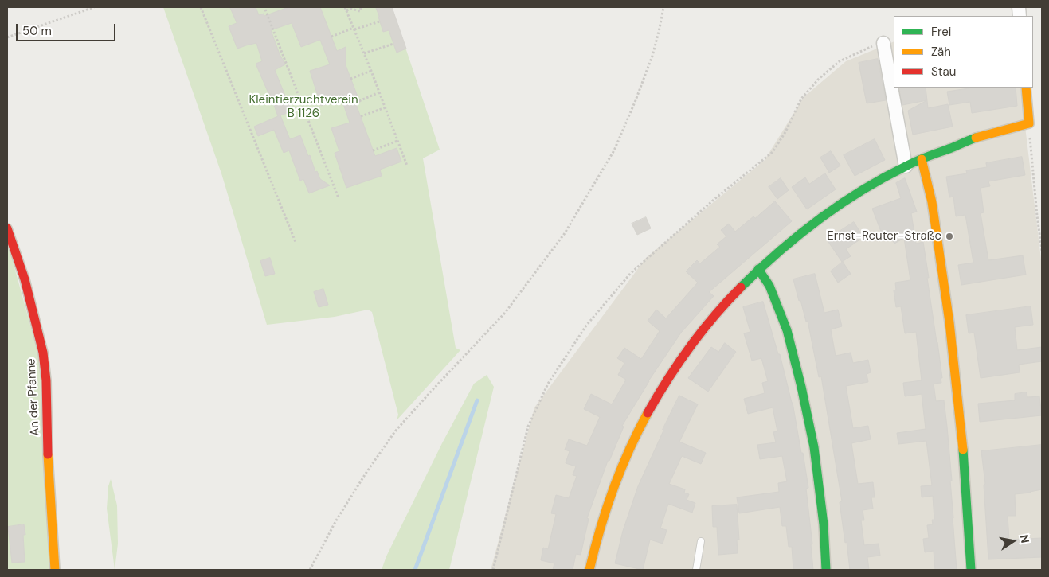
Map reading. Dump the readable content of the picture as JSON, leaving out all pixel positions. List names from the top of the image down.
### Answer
{
  "streets": {
    "street": ["An der Pfanne"]
  },
  "parks": ["Kleintierzuchtverein B 1126"],
  "places": ["Ernst-Reuter-Straße"],
  "legend": ["Frei", "Zäh", "Stau"],
  "scale_bar": "50 m",
  "north": "right"
}
